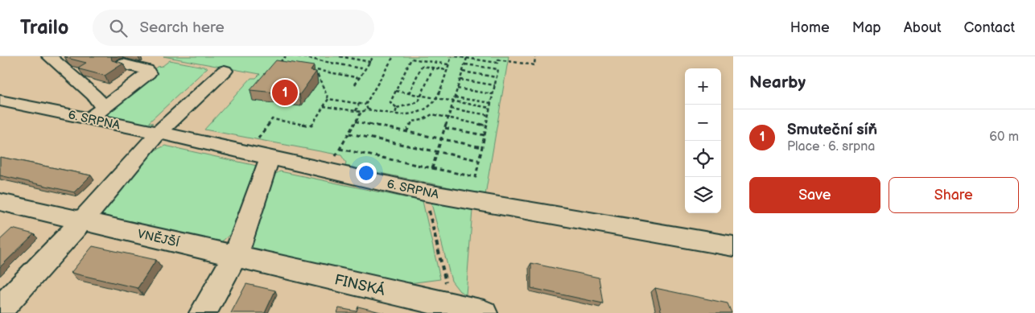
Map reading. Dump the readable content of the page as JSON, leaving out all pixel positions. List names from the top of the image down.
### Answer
{
  "streets": {
    "street": ["6. SRPNA", "VNĚJŠÍ", "FINSKÁ"]
  },
  "crossings": [
    ["VNĚJŠÍ", "FINSKÁ"]
  ],
  "page": {
    "header": "Trailo",
    "search": "Search here",
    "nav": [
      "Home",
      "Map",
      "About",
      "Contact"
    ],
    "heading": "Nearby",
    "map_buttons": ["+", "−"],
    "pins": "1",
    "list": [
      {
        "mark": "1",
        "name": "Smuteční síň",
        "note": "Place · 6. srpna",
        "value": "60 m"
      }
    ],
    "buttons": ["Save", "Share"]
  }
}
